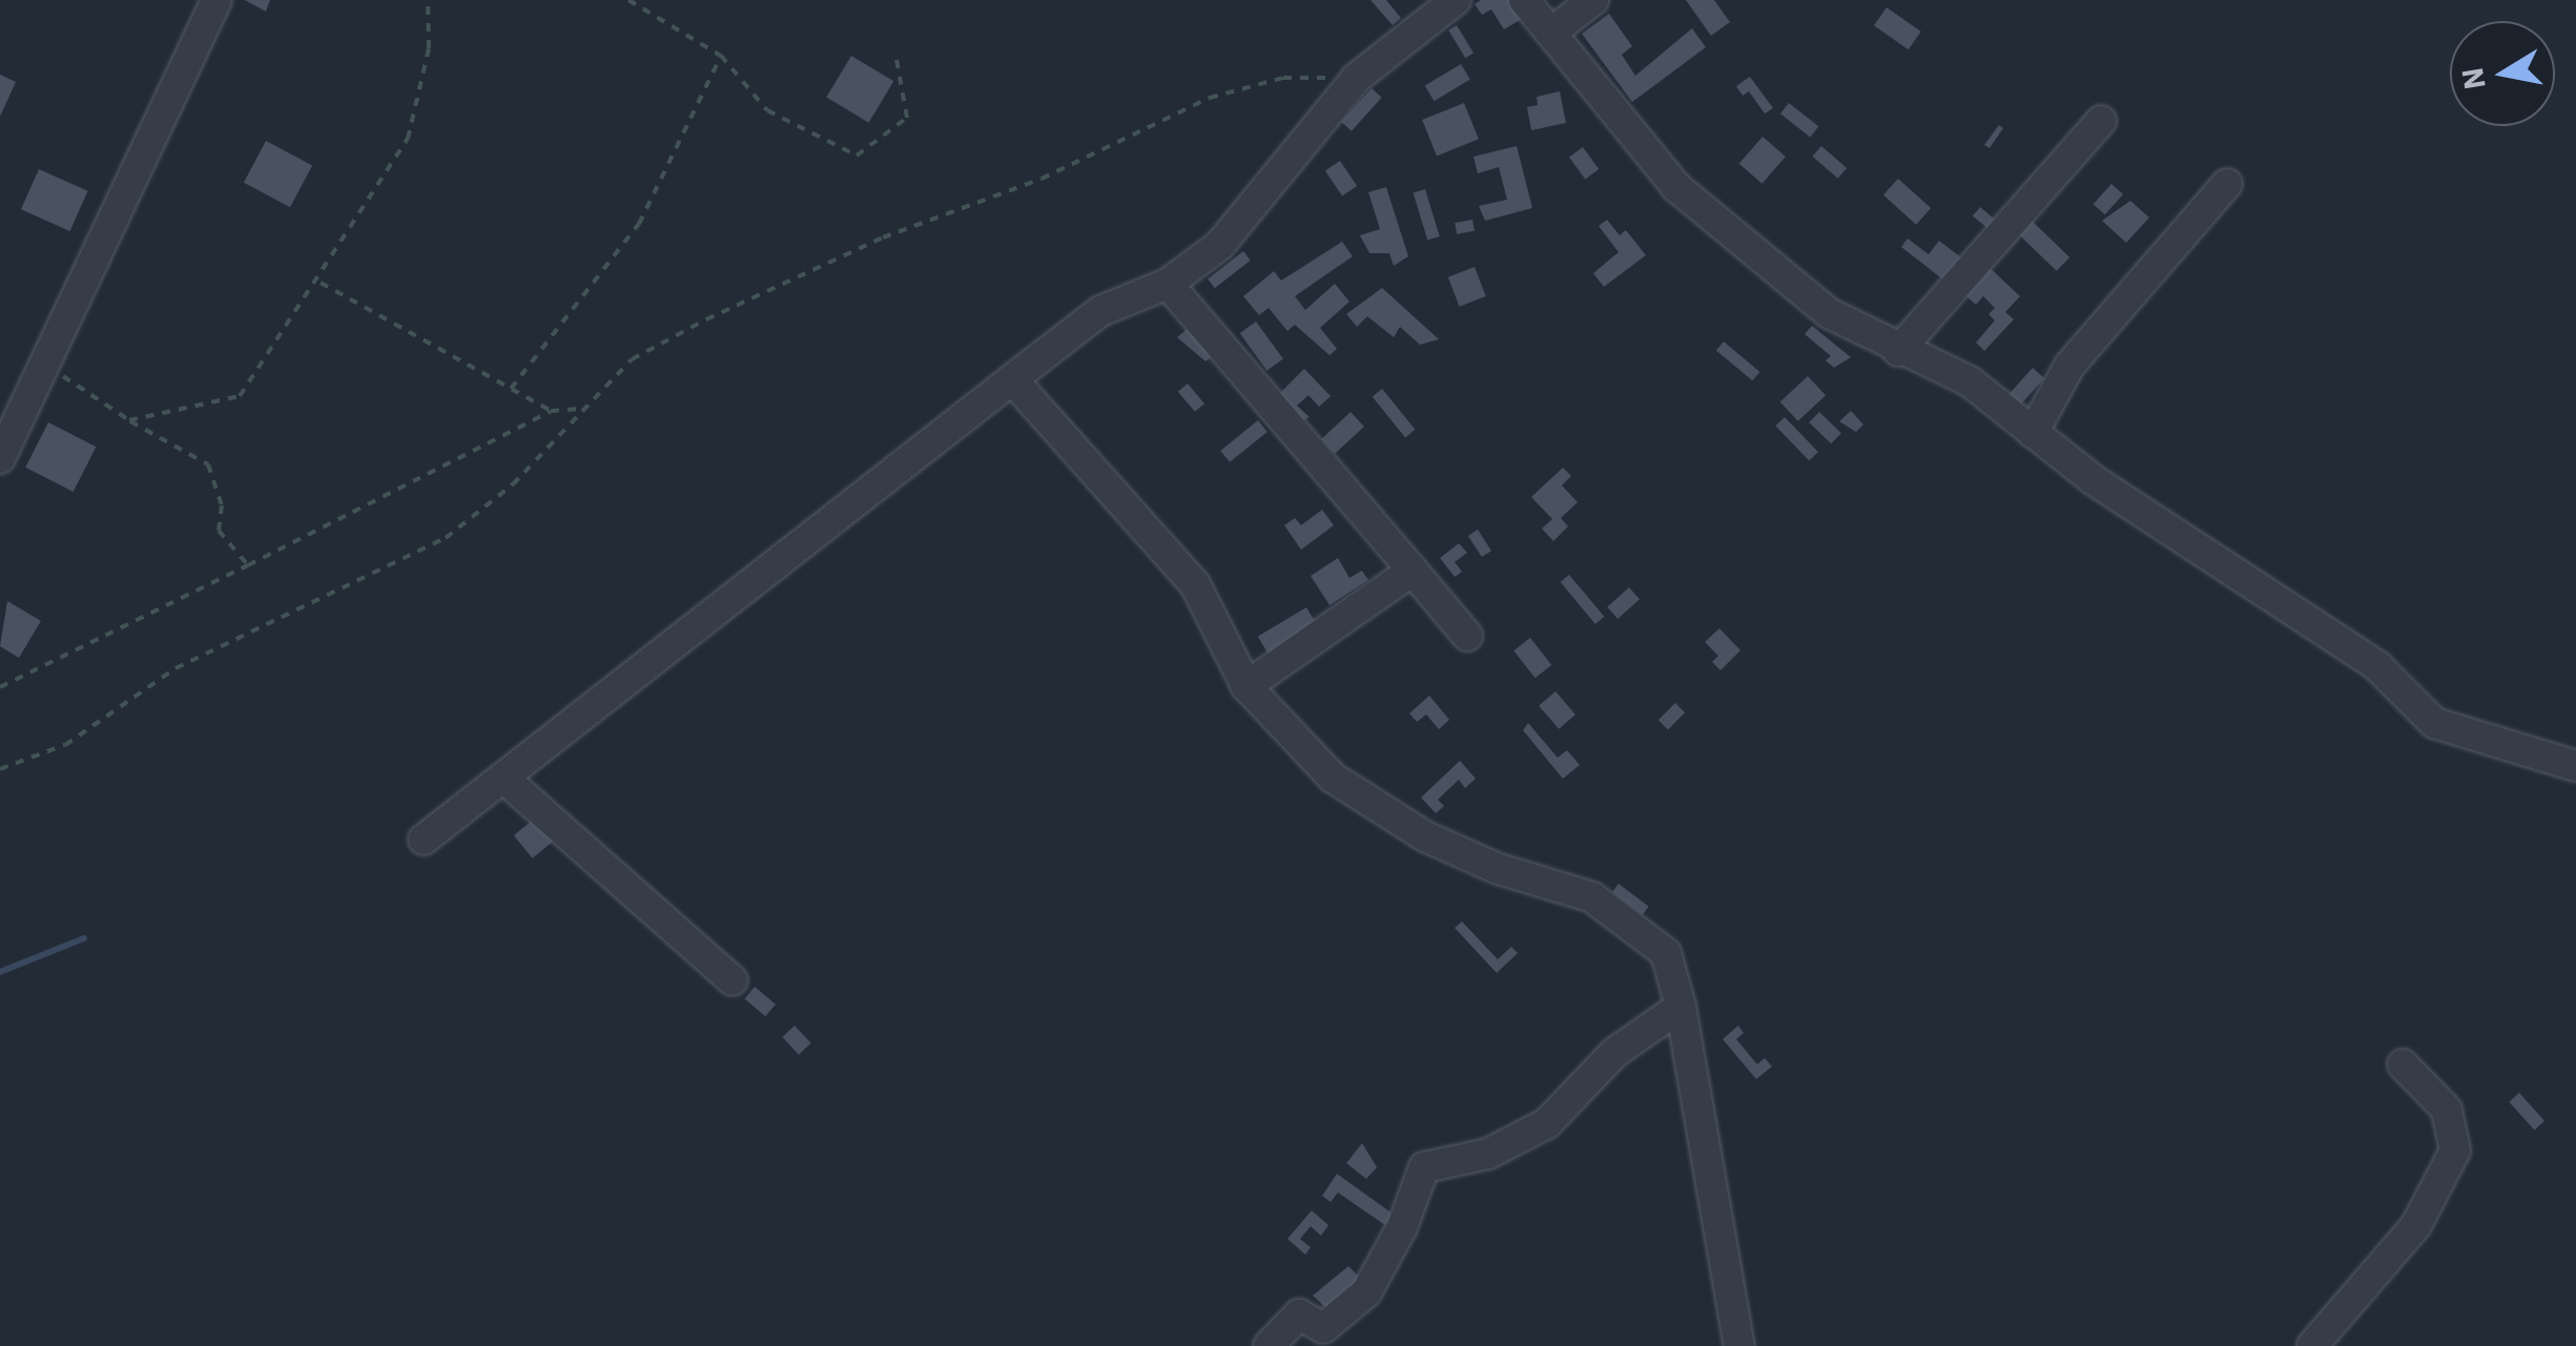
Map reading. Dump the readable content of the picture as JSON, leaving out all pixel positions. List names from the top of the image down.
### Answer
{
  "north": "left"
}
